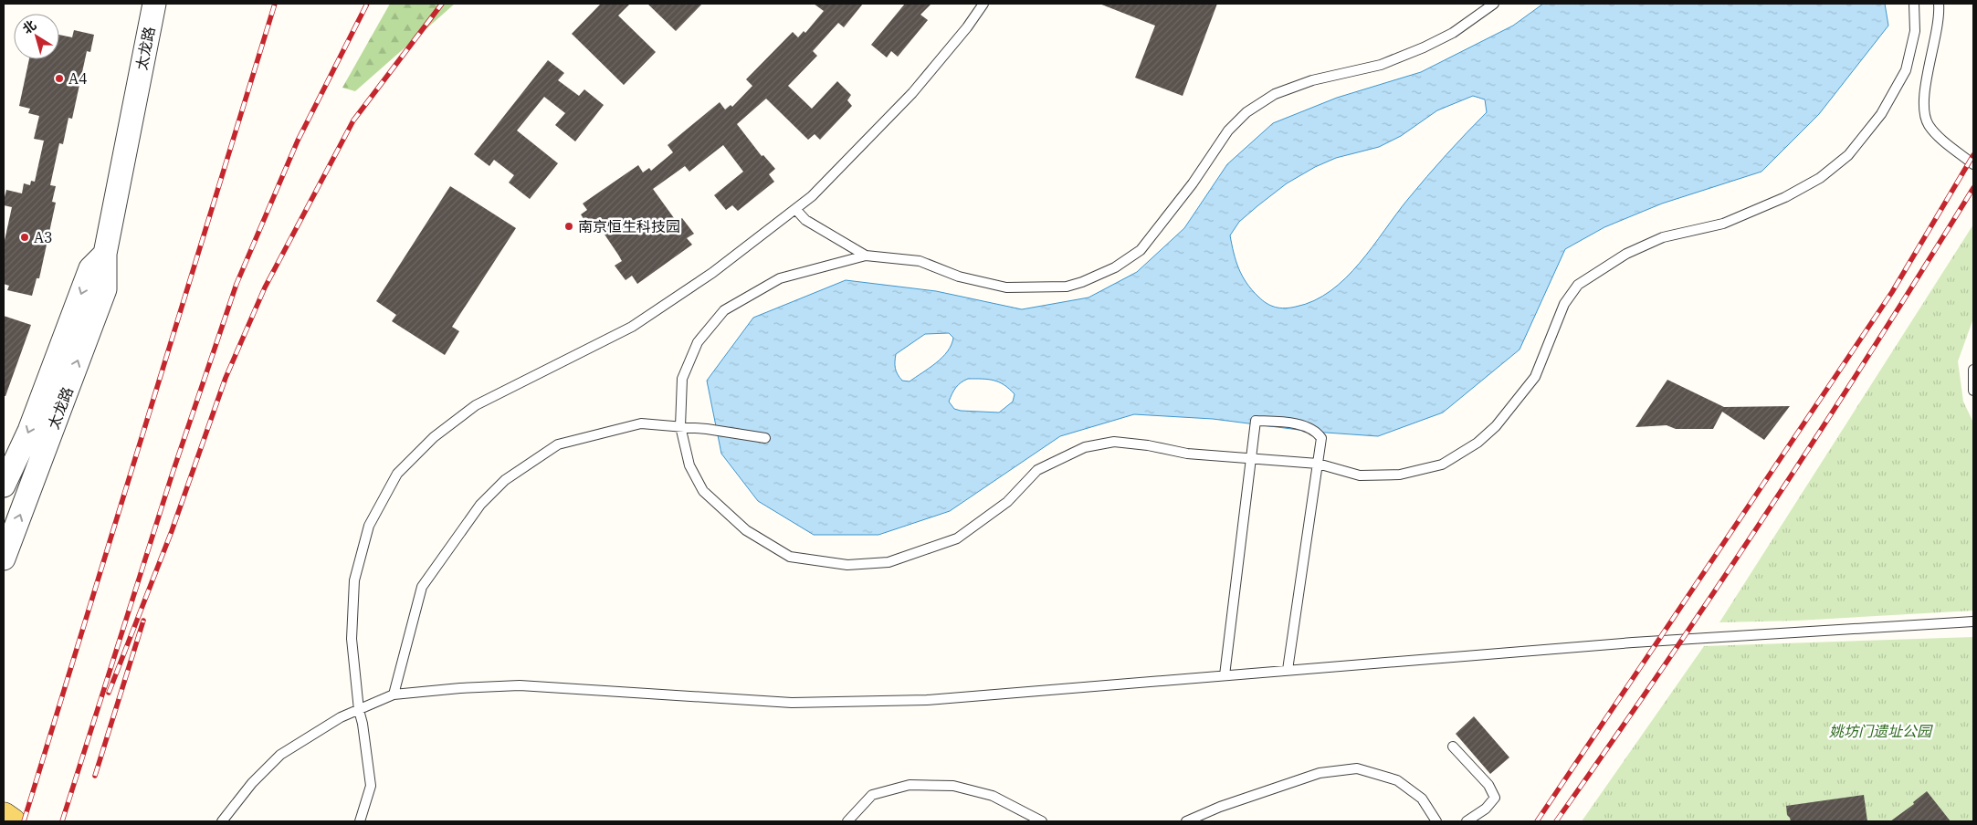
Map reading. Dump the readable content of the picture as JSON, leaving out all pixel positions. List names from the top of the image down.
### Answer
{
  "streets": {
    "street": ["太龙路"]
  },
  "parks": ["姚坊门遗址公园"],
  "places": ["A4", "南京恒生科技园", "A3"],
  "north": "top left"
}
